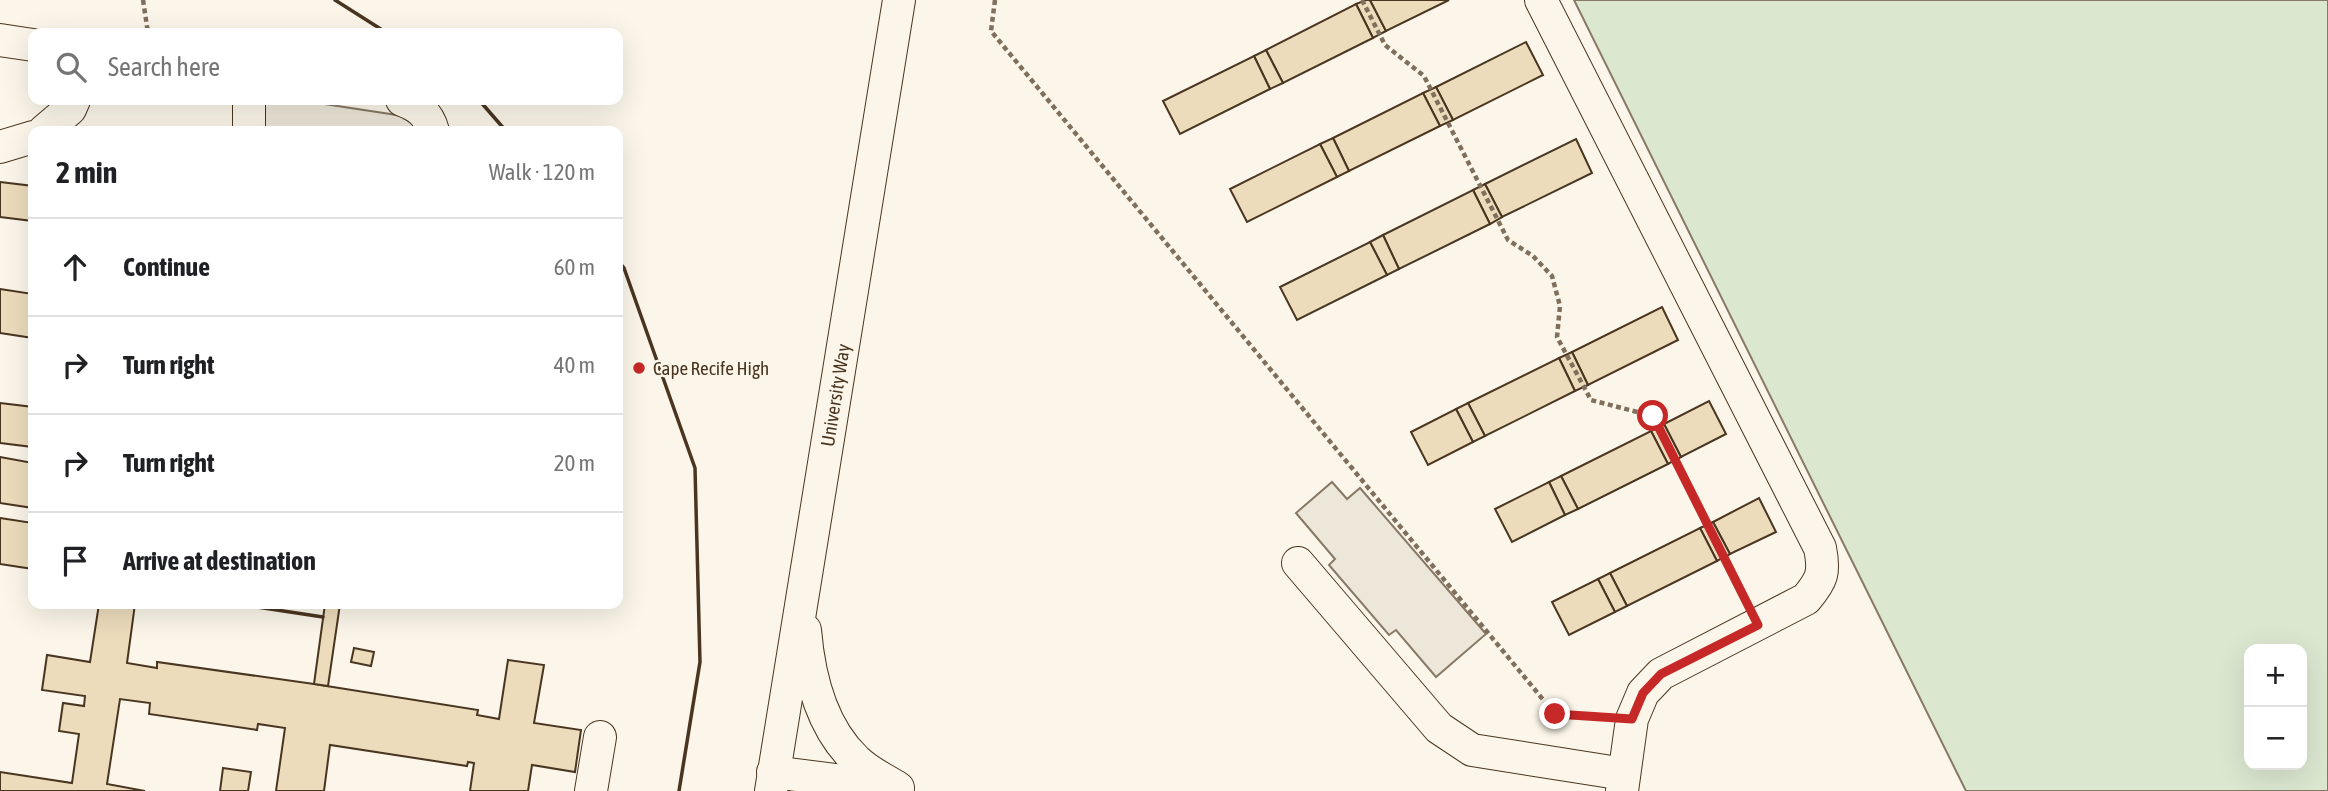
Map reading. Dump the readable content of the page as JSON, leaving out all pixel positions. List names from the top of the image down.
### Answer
{
  "streets": {
    "street": ["University Way"]
  },
  "places": ["Cape Recife High"],
  "page": {
    "search": "Search here",
    "heading": ["2 min", "Walk · 120 m"],
    "list": [
      ["Continue", "60 m"],
      ["Turn right", "40 m"],
      ["Turn right", "20 m"],
      "Arrive at destination"
    ],
    "map_buttons": ["+", "−"]
  }
}
